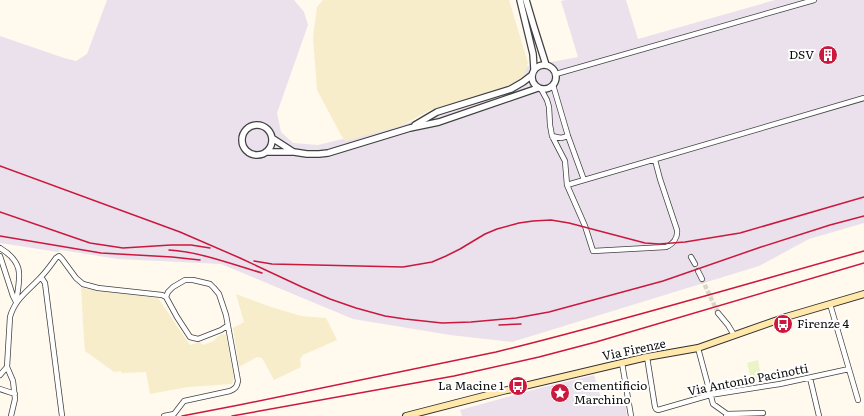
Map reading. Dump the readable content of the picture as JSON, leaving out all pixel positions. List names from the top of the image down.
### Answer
{
  "streets": {
    "main road": ["Via Firenze"],
    "street": ["Via Antonio Pacinotti"]
  },
  "crossings": [
    ["Via Firenze", "Via Antonio Pacinotti"]
  ],
  "places": {
    "building": ["DSV"],
    "bus stop": ["Firenze 4", "La Macine 1"],
    "place": ["Cementificio Marchino"]
  }
}
